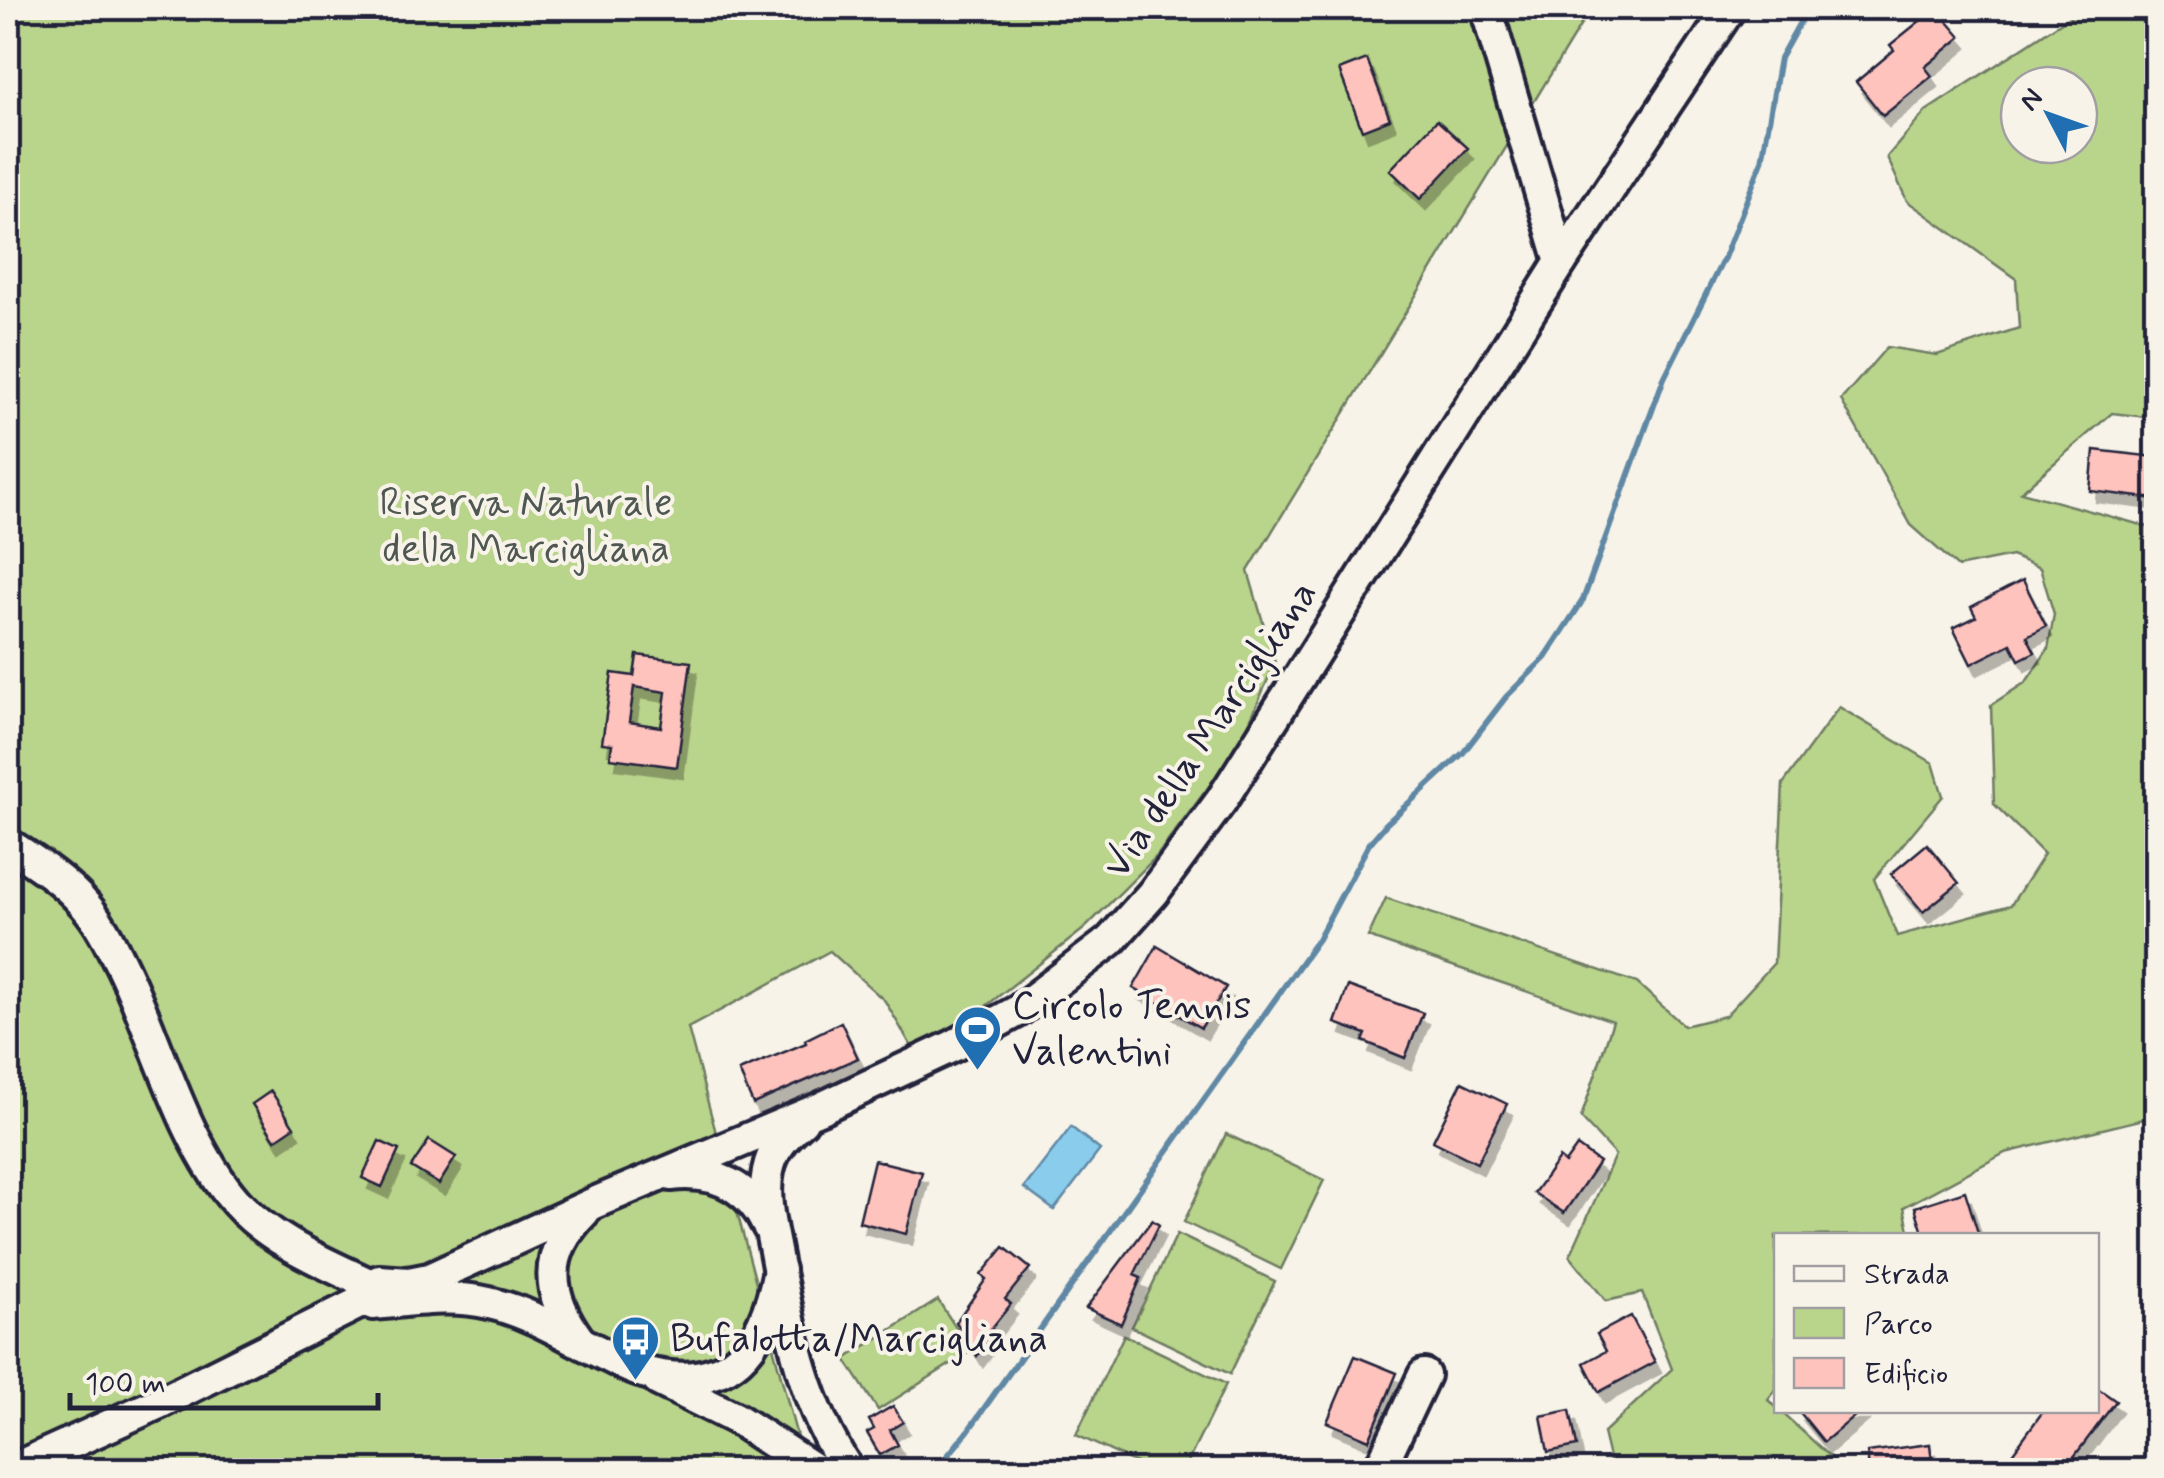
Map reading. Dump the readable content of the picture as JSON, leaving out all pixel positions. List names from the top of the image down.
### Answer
{
  "streets": {
    "street": ["Via della Marcigliana"]
  },
  "parks": ["Riserva Naturale della Marcigliana"],
  "places": {
    "sports": ["Circolo Tennis Valentini"],
    "bus stop": ["Bufalotta/Marcigliana"]
  },
  "legend": ["Strada", "Parco", "Edificio"],
  "scale_bar": "100 m",
  "north": "top left"
}
